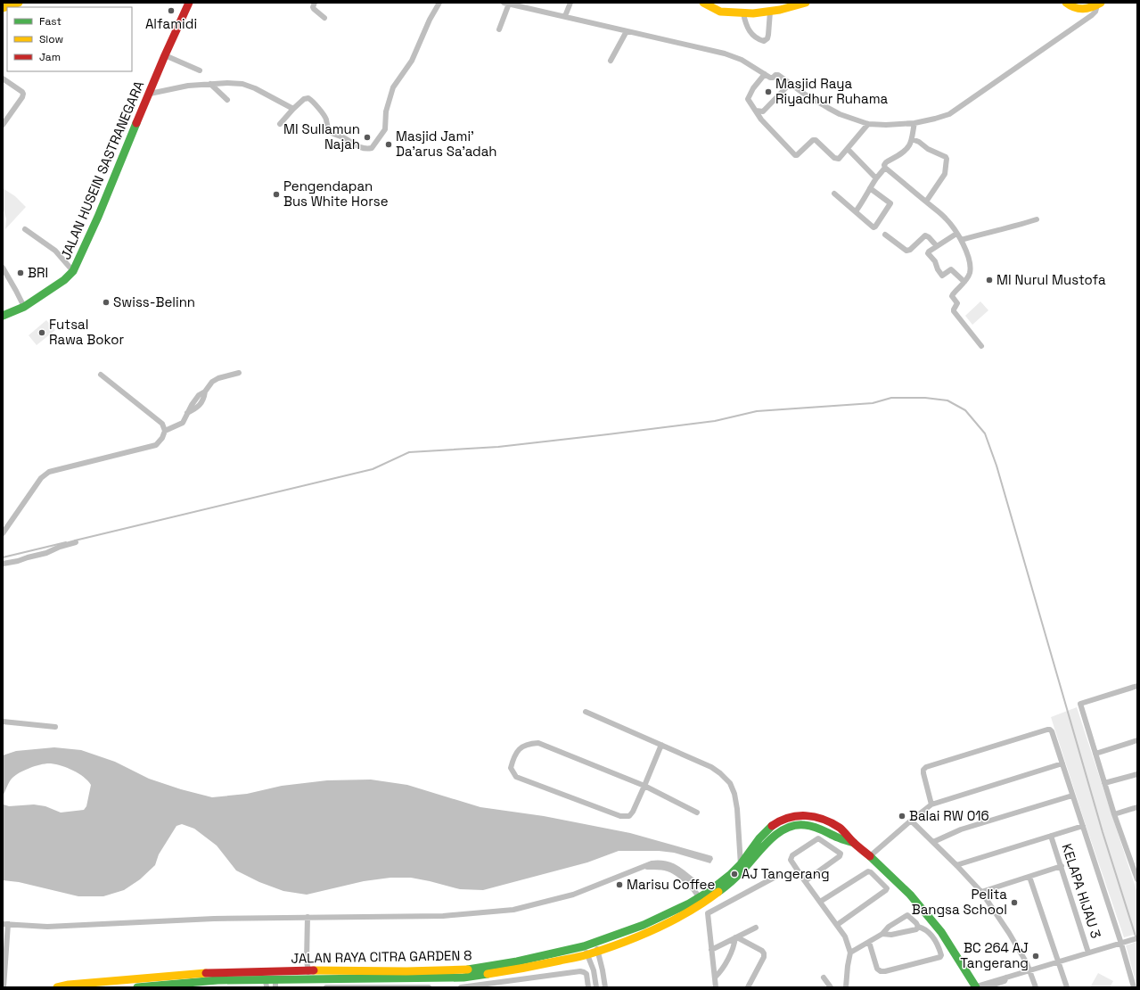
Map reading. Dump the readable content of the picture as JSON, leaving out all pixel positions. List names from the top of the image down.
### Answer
{
  "streets": {
    "main road": ["JALAN HUSEIN SASTRANEGARA", "JALAN RAYA CITRA GARDEN 8"],
    "street": ["KELAPA HIJAU 3"]
  },
  "places": [
    "Alfamidi",
    "Masjid Raya Riyadhur Ruhama",
    "MI Sullamun Najah",
    "Masjid Jami' Da'arus Sa'adah",
    "Pengendapan Bus White Horse",
    "BRI",
    "MI Nurul Mustofa",
    "Swiss-Belinn",
    "Futsal Rawa Bokor",
    "Balai RW 016",
    "AJ Tangerang",
    "Marisu Coffee",
    "Pelita Bangsa School",
    "BC 264 AJ Tangerang"
  ],
  "legend": ["Fast", "Slow", "Jam"]
}
